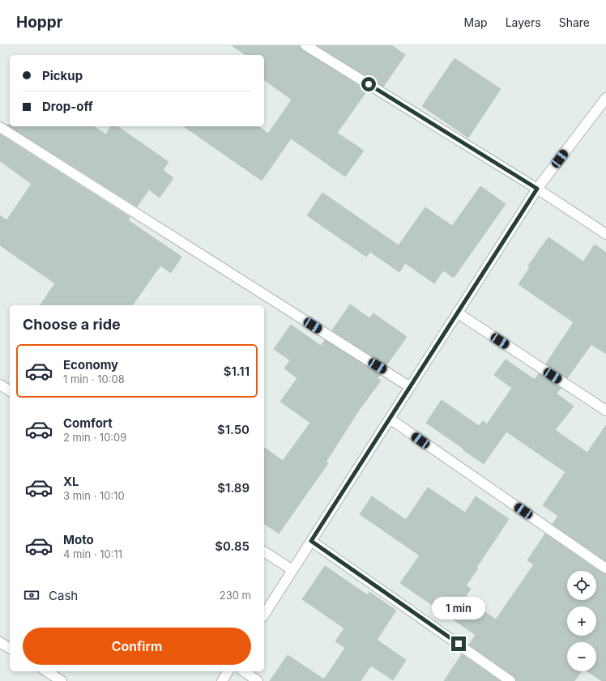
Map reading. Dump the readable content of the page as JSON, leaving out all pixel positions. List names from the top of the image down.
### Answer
{
  "page": {
    "header": "Hoppr",
    "nav": ["Map", "Layers", "Share"],
    "banner": ["Pickup", "Drop-off"],
    "heading": "Choose a ride",
    "list": [
      {
        "name": "Economy",
        "note": "1 min · 10:08",
        "value": "$1.11"
      },
      {
        "name": "Comfort",
        "note": "2 min · 10:09",
        "value": "$1.50"
      },
      {
        "name": "XL",
        "note": "3 min · 10:10",
        "value": "$1.89"
      },
      {
        "name": "Moto",
        "note": "4 min · 10:11",
        "value": "$0.85"
      }
    ],
    "map_buttons": ["+", "−"],
    "pay": ["Cash", "230 m"],
    "bubble": "1 min",
    "buttons": "Confirm"
  }
}
